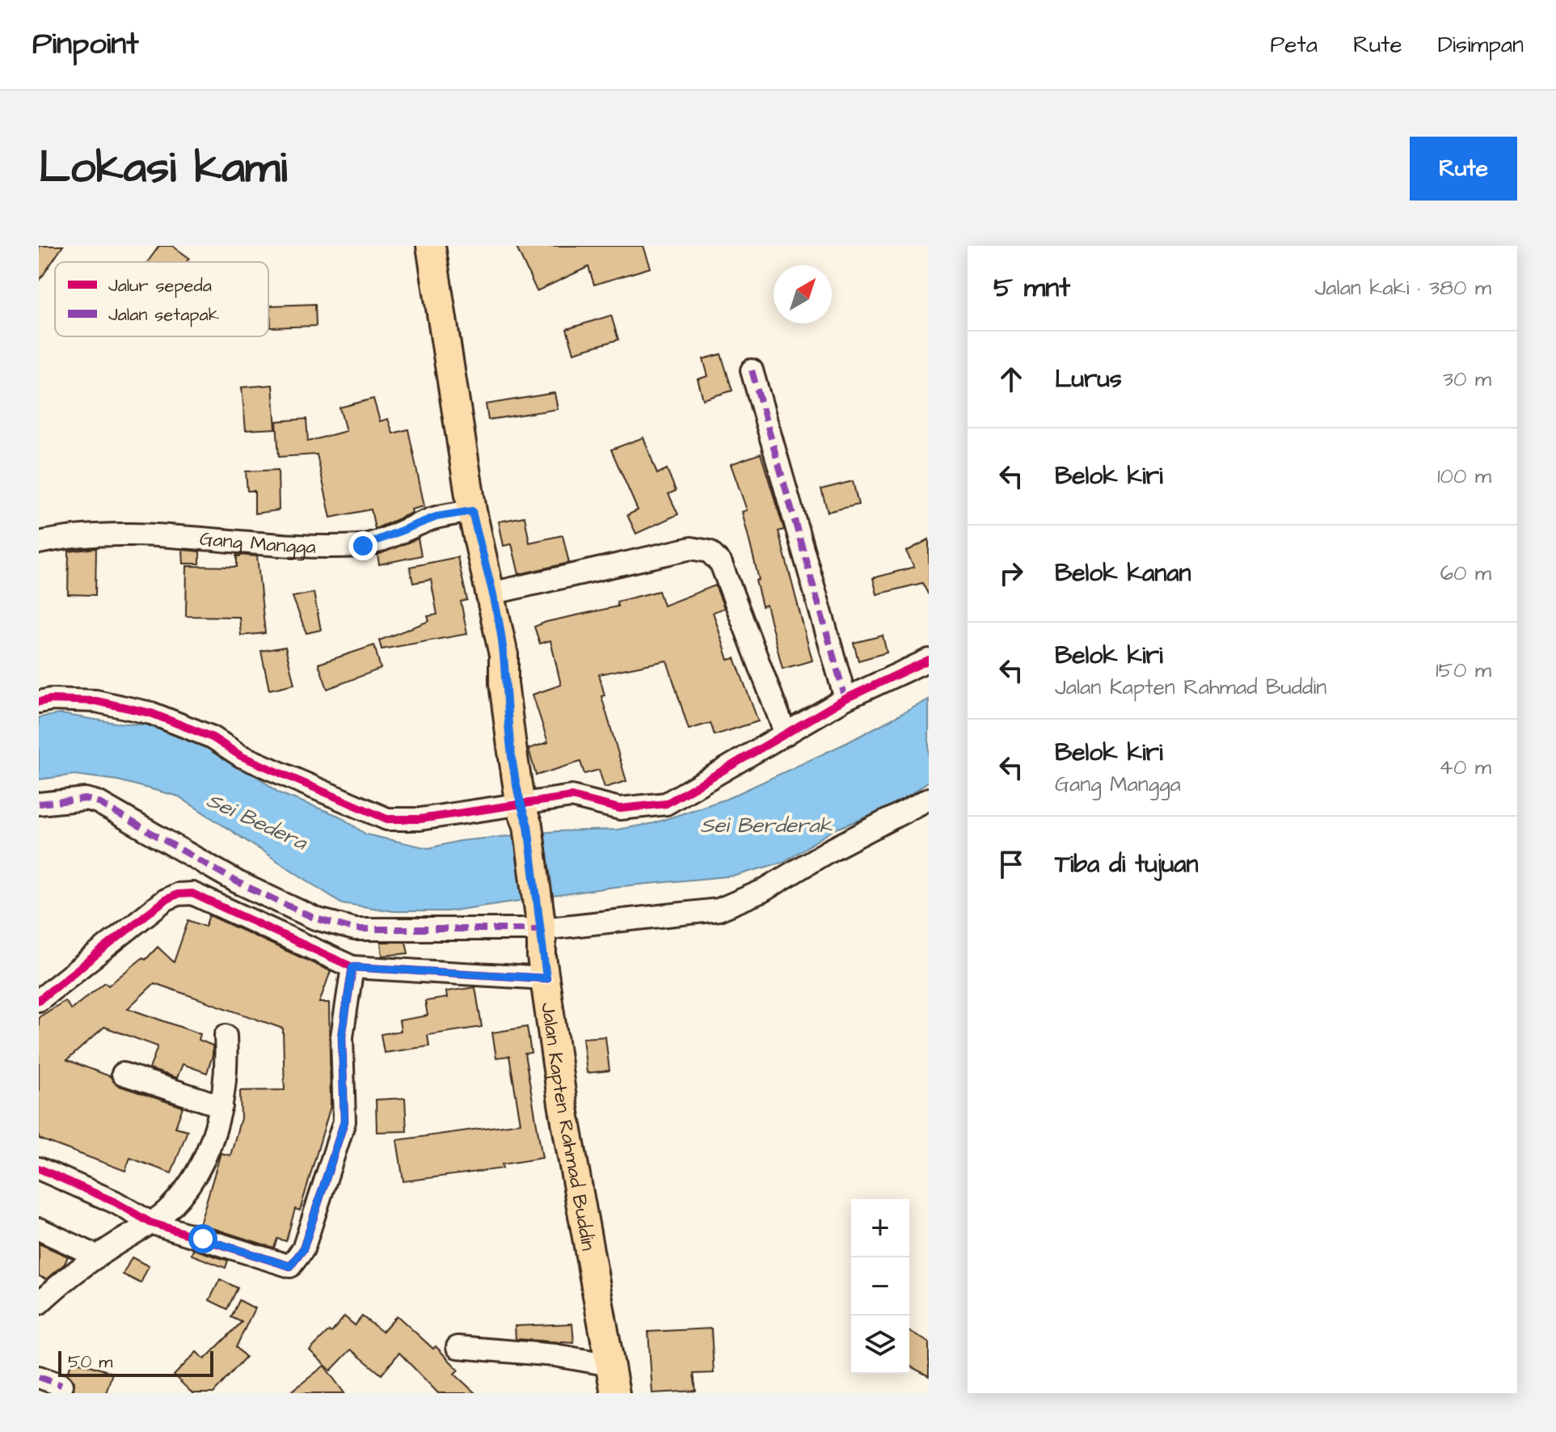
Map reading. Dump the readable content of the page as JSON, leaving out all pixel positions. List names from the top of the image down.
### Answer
{
  "streets": {
    "main road": ["Jalan Kapten Rahmad Buddin"],
    "street": ["Gang Mangga"]
  },
  "crossings": [
    ["Gang Mangga", "Jalan Kapten Rahmad Buddin"]
  ],
  "water": ["Sei Bedera", "Sei Berderak"],
  "legend": ["Jalur sepeda", "Jalan setapak"],
  "scale_bar": "50 m",
  "north": "top right",
  "page": {
    "header": "Pinpoint",
    "nav": ["Peta", "Rute", "Disimpan"],
    "title": "Lokasi kami",
    "buttons": "Rute",
    "heading": ["5 mnt", "Jalan kaki · 380 m"],
    "list": [
      ["Lurus", "30 m"],
      ["Belok kiri", "100 m"],
      ["Belok kanan", "60 m"],
      ["Belok kiri", "Jalan Kapten Rahmad Buddin", "150 m"],
      ["Belok kiri", "Gang Mangga", "40 m"],
      "Tiba di tujuan"
    ],
    "map_buttons": ["+", "−"],
    "scale": "50 m"
  }
}
